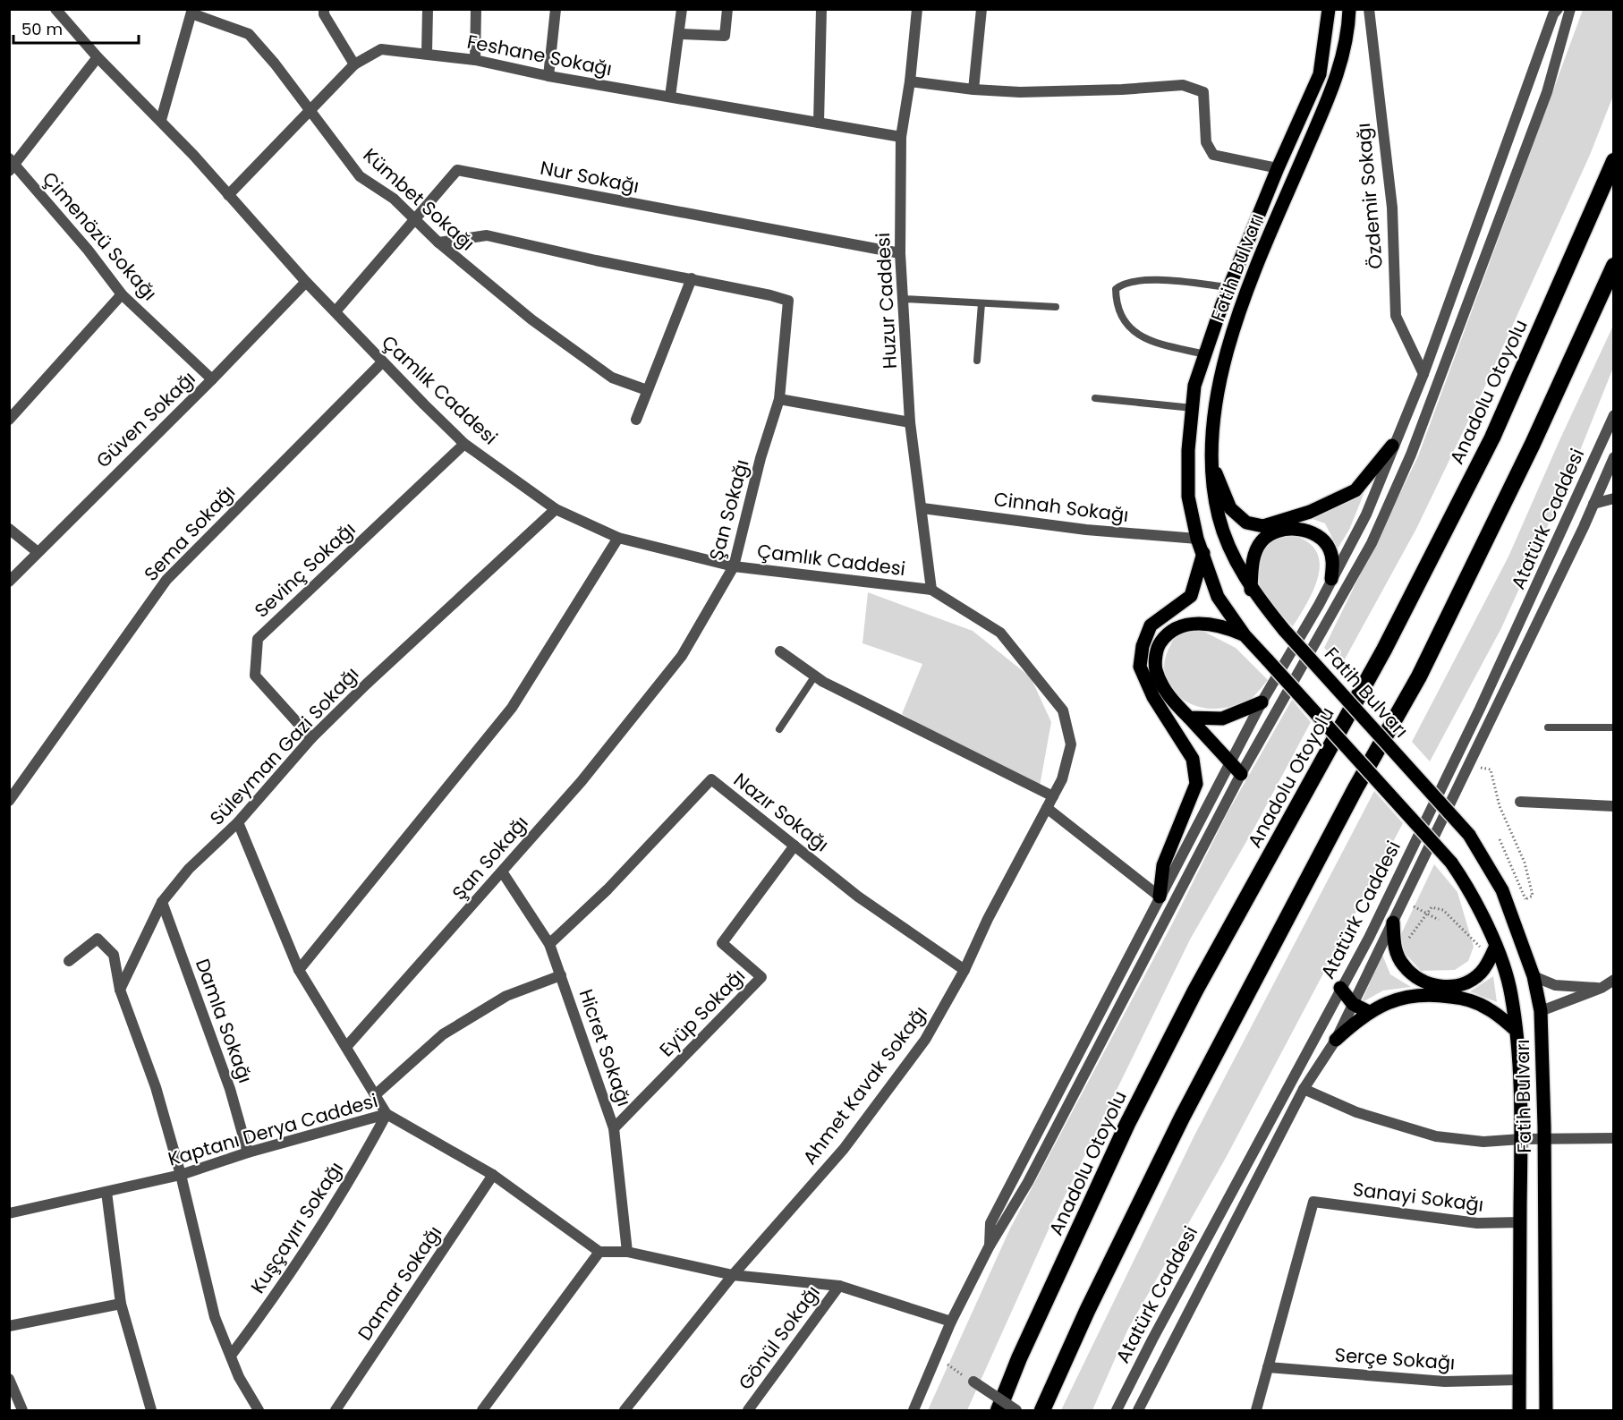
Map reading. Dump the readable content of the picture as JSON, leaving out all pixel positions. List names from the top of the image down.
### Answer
{
  "streets": {
    "highway": ["Anadolu Otoyolu"],
    "main road": ["Fatih Bulvarı"],
    "street": [
      "Feshane Sokağı",
      "Nur Sokağı",
      "Özdemir Sokağı",
      "Kümbet Sokağı",
      "Çimenözü Sokağı",
      "Huzur Caddesi",
      "Çamlık Caddesi",
      "Güven Sokağı",
      "Cinnah Sokağı",
      "Şan Sokağı",
      "Atatürk Caddesi",
      "Sema Sokağı",
      "Sevinç Sokağı",
      "Süleyman Gazi Sokağı",
      "Nazır Sokağı",
      "Eyüp Sokağı",
      "Damla Sokağı",
      "Hicret Sokağı",
      "Ahmet Kavak Sokağı",
      "Kaptanı Derya Caddesi",
      "Sanayi Sokağı",
      "Kuşçayırı Sokağı",
      "Damar Sokağı",
      "Gönül Sokağı",
      "Serçe Sokağı"
    ]
  },
  "crossings": [
    ["Feshane Sokağı", "Kümbet Sokağı"],
    ["Feshane Sokağı", "Huzur Caddesi"],
    ["Feshane Sokağı", "Çamlık Caddesi"],
    ["Nur Sokağı", "Kümbet Sokağı"],
    ["Nur Sokağı", "Huzur Caddesi"],
    ["Nur Sokağı", "Çamlık Caddesi"],
    ["Kümbet Sokağı", "Şan Sokağı"],
    ["Çimenözü Sokağı", "Güven Sokağı"],
    ["Fatih Bulvarı", "Cinnah Sokağı"],
    ["Fatih Bulvarı", "Sanayi Sokağı"],
    ["Fatih Bulvarı", "Serçe Sokağı"],
    ["Huzur Caddesi", "Çamlık Caddesi"],
    ["Huzur Caddesi", "Cinnah Sokağı"],
    ["Çamlık Caddesi", "Güven Sokağı"],
    ["Çamlık Caddesi", "Şan Sokağı"],
    ["Çamlık Caddesi", "Sema Sokağı"],
    ["Çamlık Caddesi", "Sevinç Sokağı"],
    ["Çamlık Caddesi", "Süleyman Gazi Sokağı"],
    ["Çamlık Caddesi", "Ahmet Kavak Sokağı"],
    ["Şan Sokağı", "Hicret Sokağı"],
    ["Sevinç Sokağı", "Süleyman Gazi Sokağı"],
    ["Süleyman Gazi Sokağı", "Damla Sokağı"],
    ["Nazır Sokağı", "Eyüp Sokağı"],
    ["Nazır Sokağı", "Hicret Sokağı"],
    ["Nazır Sokağı", "Ahmet Kavak Sokağı"],
    ["Eyüp Sokağı", "Hicret Sokağı"],
    ["Damla Sokağı", "Kaptanı Derya Caddesi"],
    ["Kaptanı Derya Caddesi", "Kuşçayırı Sokağı"],
    ["Kaptanı Derya Caddesi", "Damar Sokağı"],
    ["Sanayi Sokağı", "Serçe Sokağı"]
  ],
  "scale_bar": "50 m"
}
